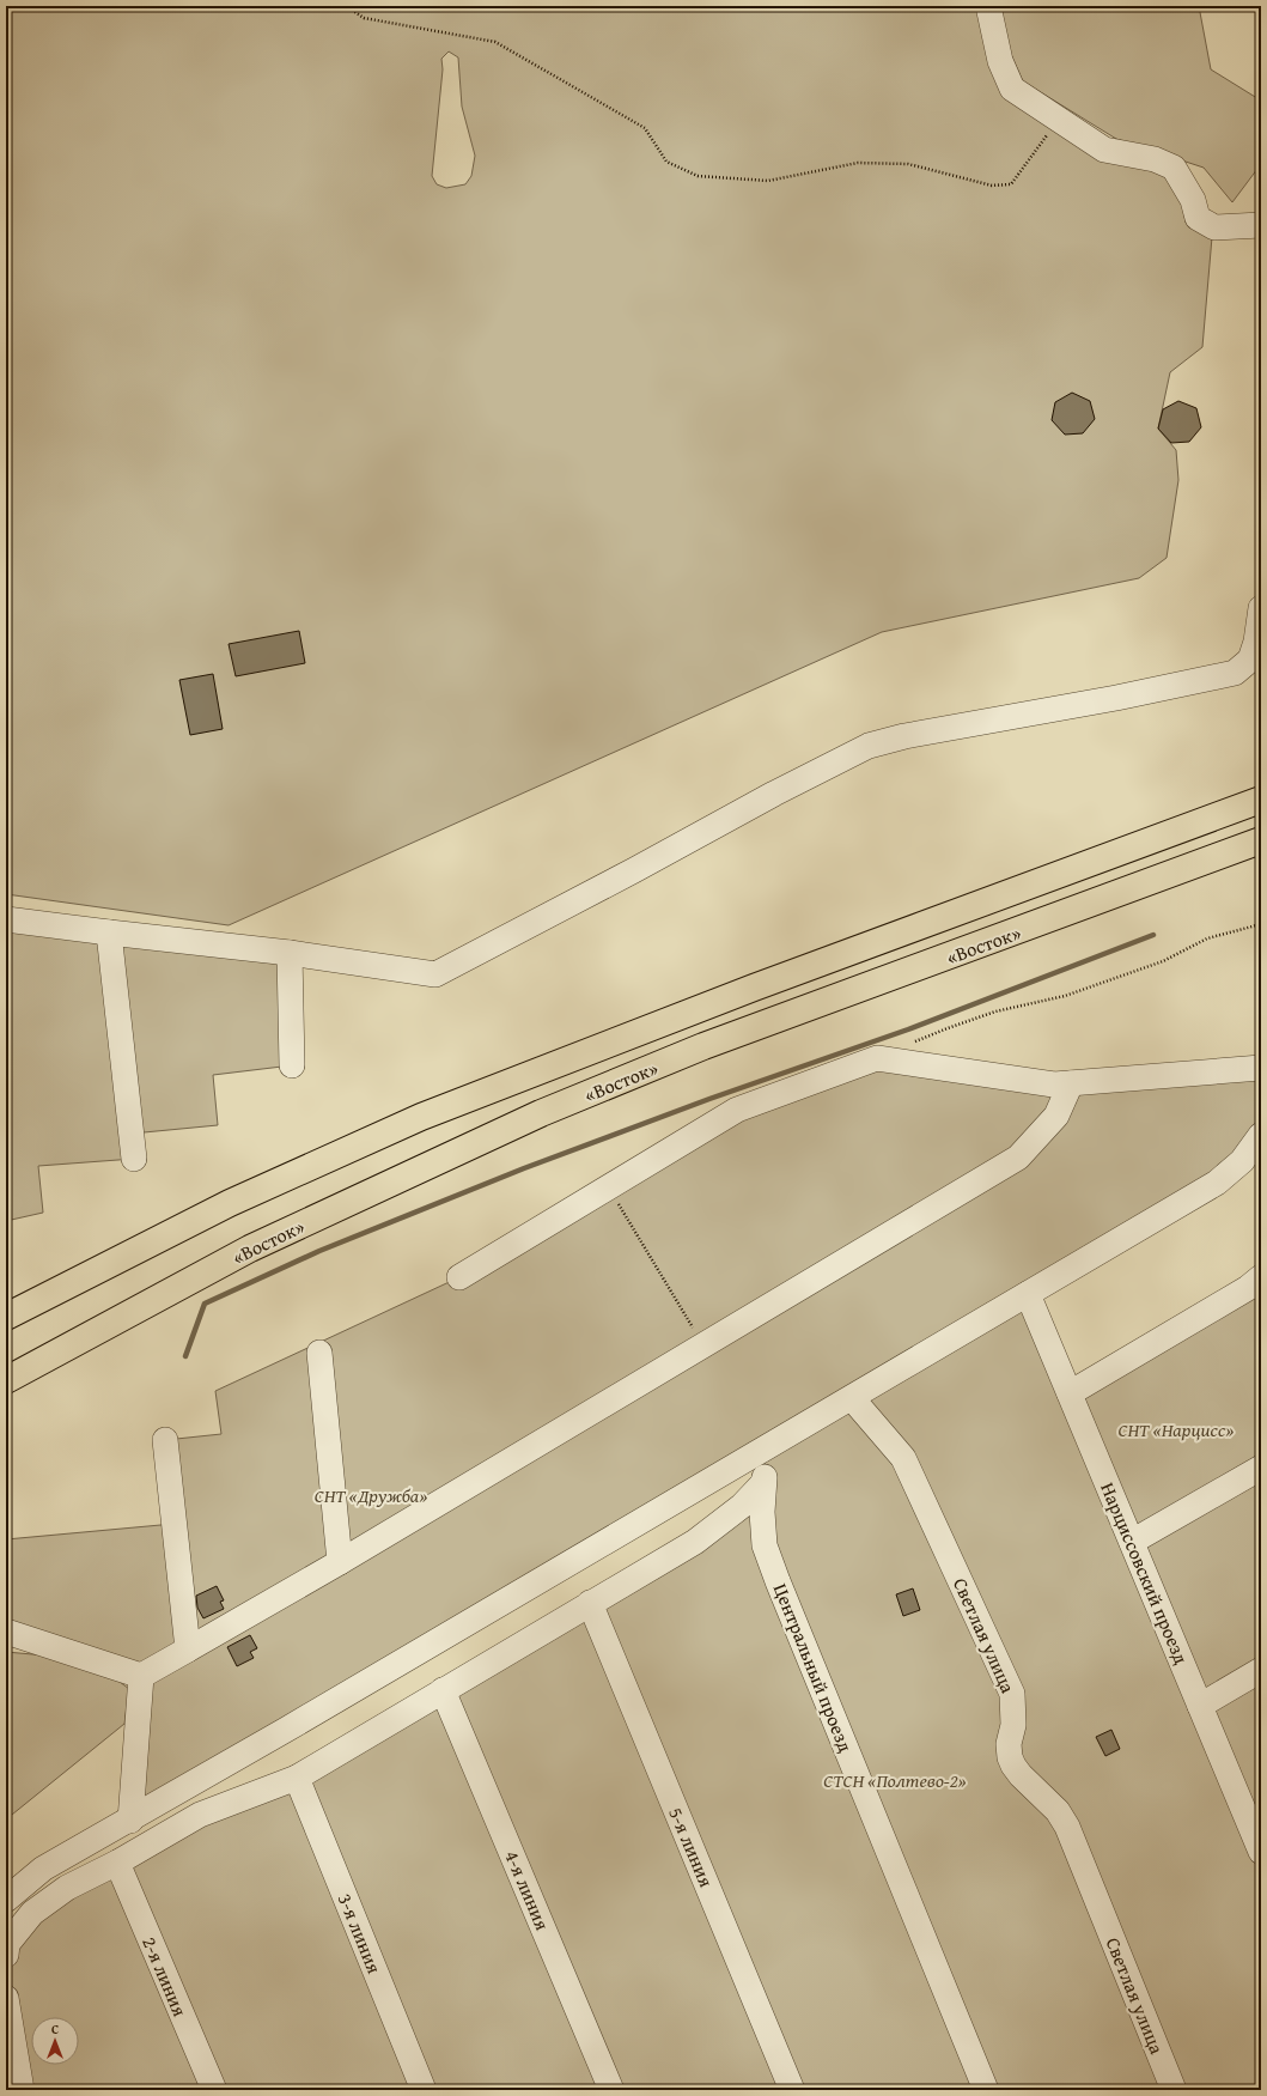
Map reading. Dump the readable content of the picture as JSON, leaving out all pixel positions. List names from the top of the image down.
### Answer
{
  "streets": {
    "highway": ["«Восток»"],
    "street": [
      "Нарциссовский проезд",
      "Светлая улица",
      "Центральный проезд",
      "5-я линия",
      "4-я линия",
      "3-я линия",
      "2-я линия"
    ]
  },
  "parks": ["СНТ «Нарцисс»", "СНТ «Дружба»", "СТСН «Полтево-2»"],
  "north": "top"
}
